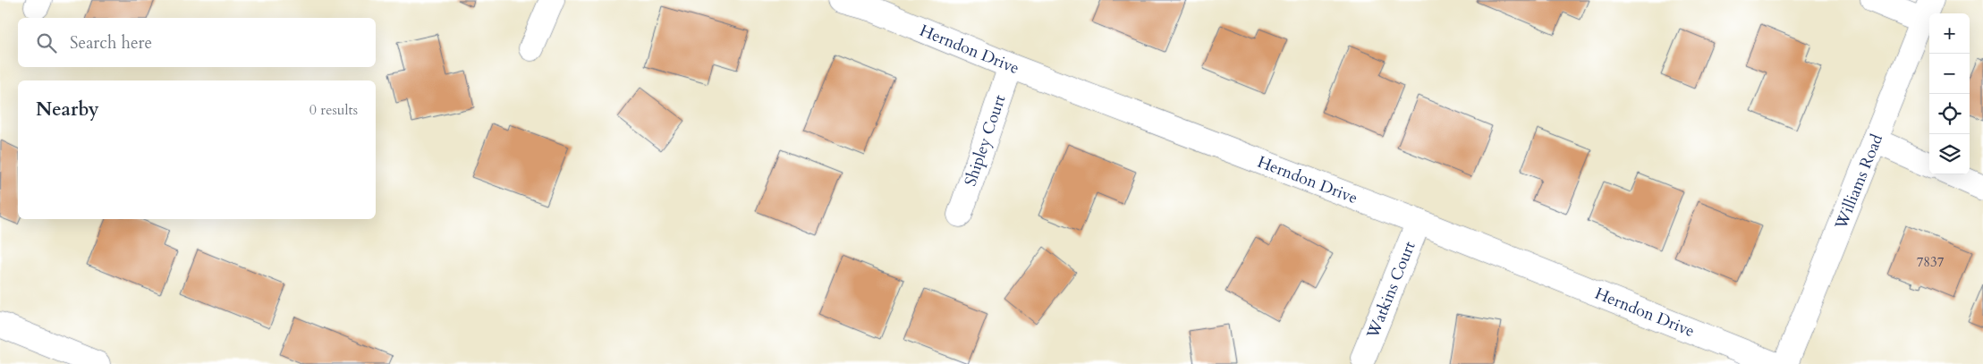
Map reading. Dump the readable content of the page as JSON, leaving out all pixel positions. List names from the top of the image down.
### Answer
{
  "streets": {
    "street": [
      "Herndon Drive",
      "Shipley Court",
      "Williams Road",
      "Watkins Court"
    ]
  },
  "crossings": [
    ["Herndon Drive", "Shipley Court"],
    ["Herndon Drive", "Watkins Court"]
  ],
  "house_numbers": ["7837"],
  "page": {
    "map_buttons": ["+", "−"],
    "search": "Search here",
    "heading": ["Nearby", "0 results"]
  }
}
